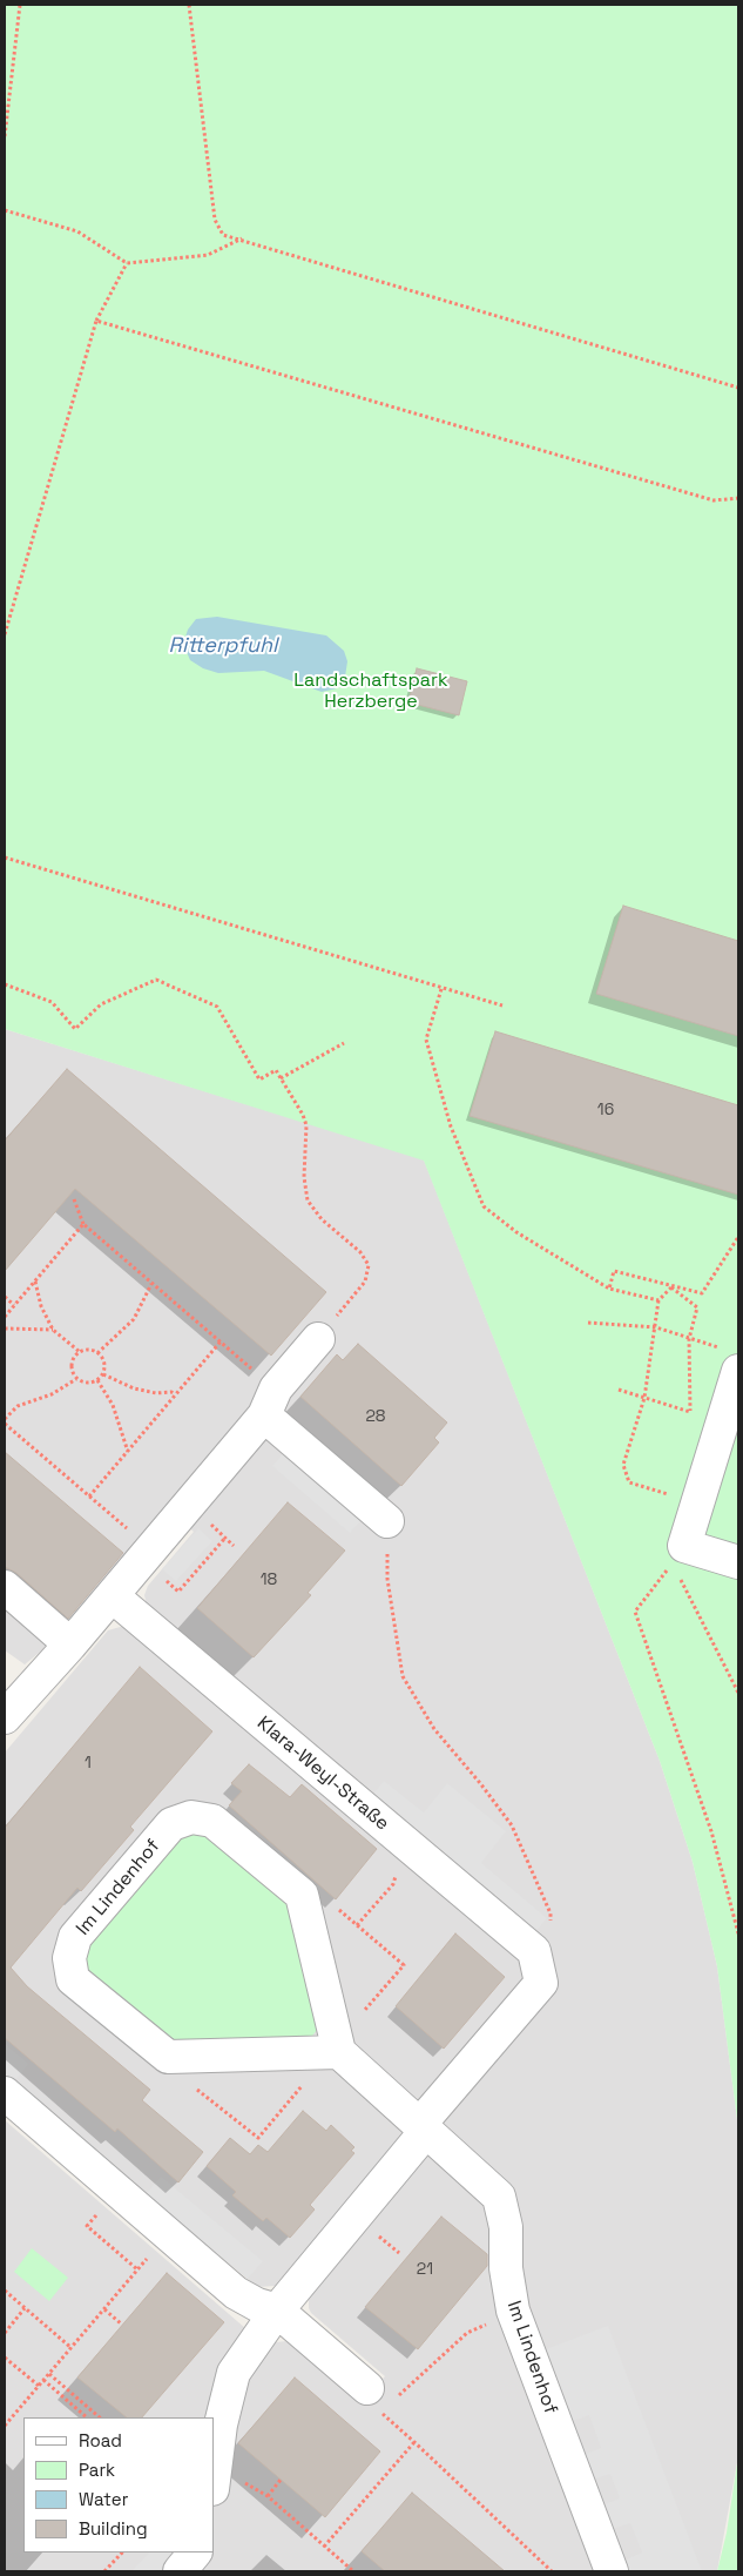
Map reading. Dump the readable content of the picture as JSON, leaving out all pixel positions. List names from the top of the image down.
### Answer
{
  "streets": {
    "street": ["Klara-Weyl-Straße", "Im Lindenhof"]
  },
  "water": ["Ritterpfuhl"],
  "parks": ["Landschaftspark Herzberge"],
  "house_numbers": [
    "16",
    "28",
    "18",
    "1",
    "21"
  ],
  "legend": [
    "Road",
    "Park",
    "Water",
    "Building"
  ]
}
